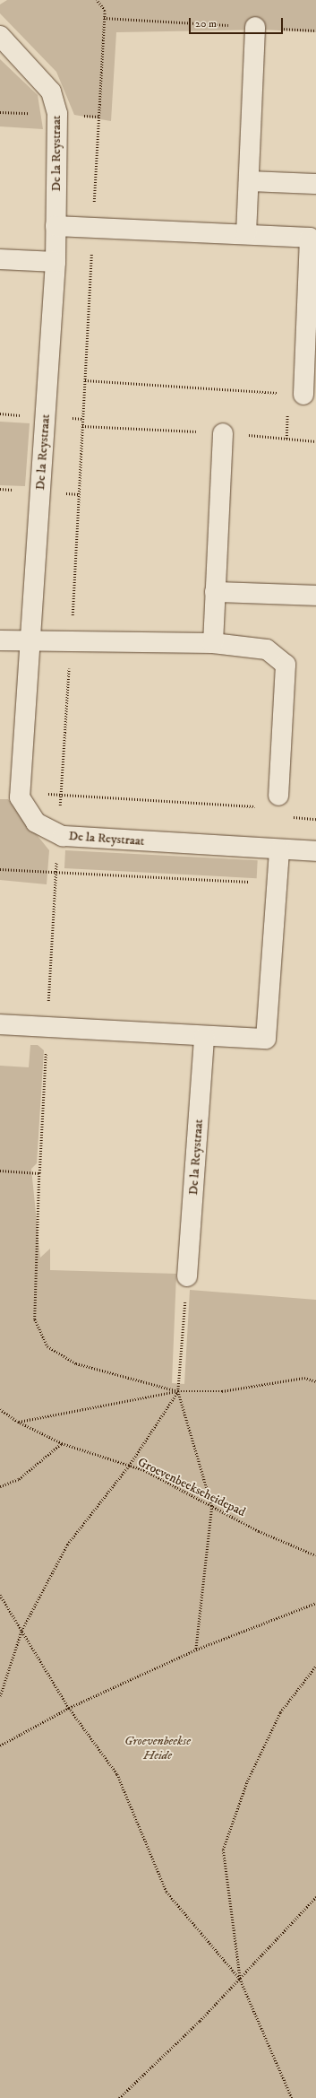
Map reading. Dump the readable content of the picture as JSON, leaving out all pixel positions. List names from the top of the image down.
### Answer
{
  "streets": {
    "street": ["De la Reystraat"],
    "path": ["Groevenbeekseheidepad"]
  },
  "parks": ["Groevenbeekse Heide"],
  "scale_bar": "20 m"
}
